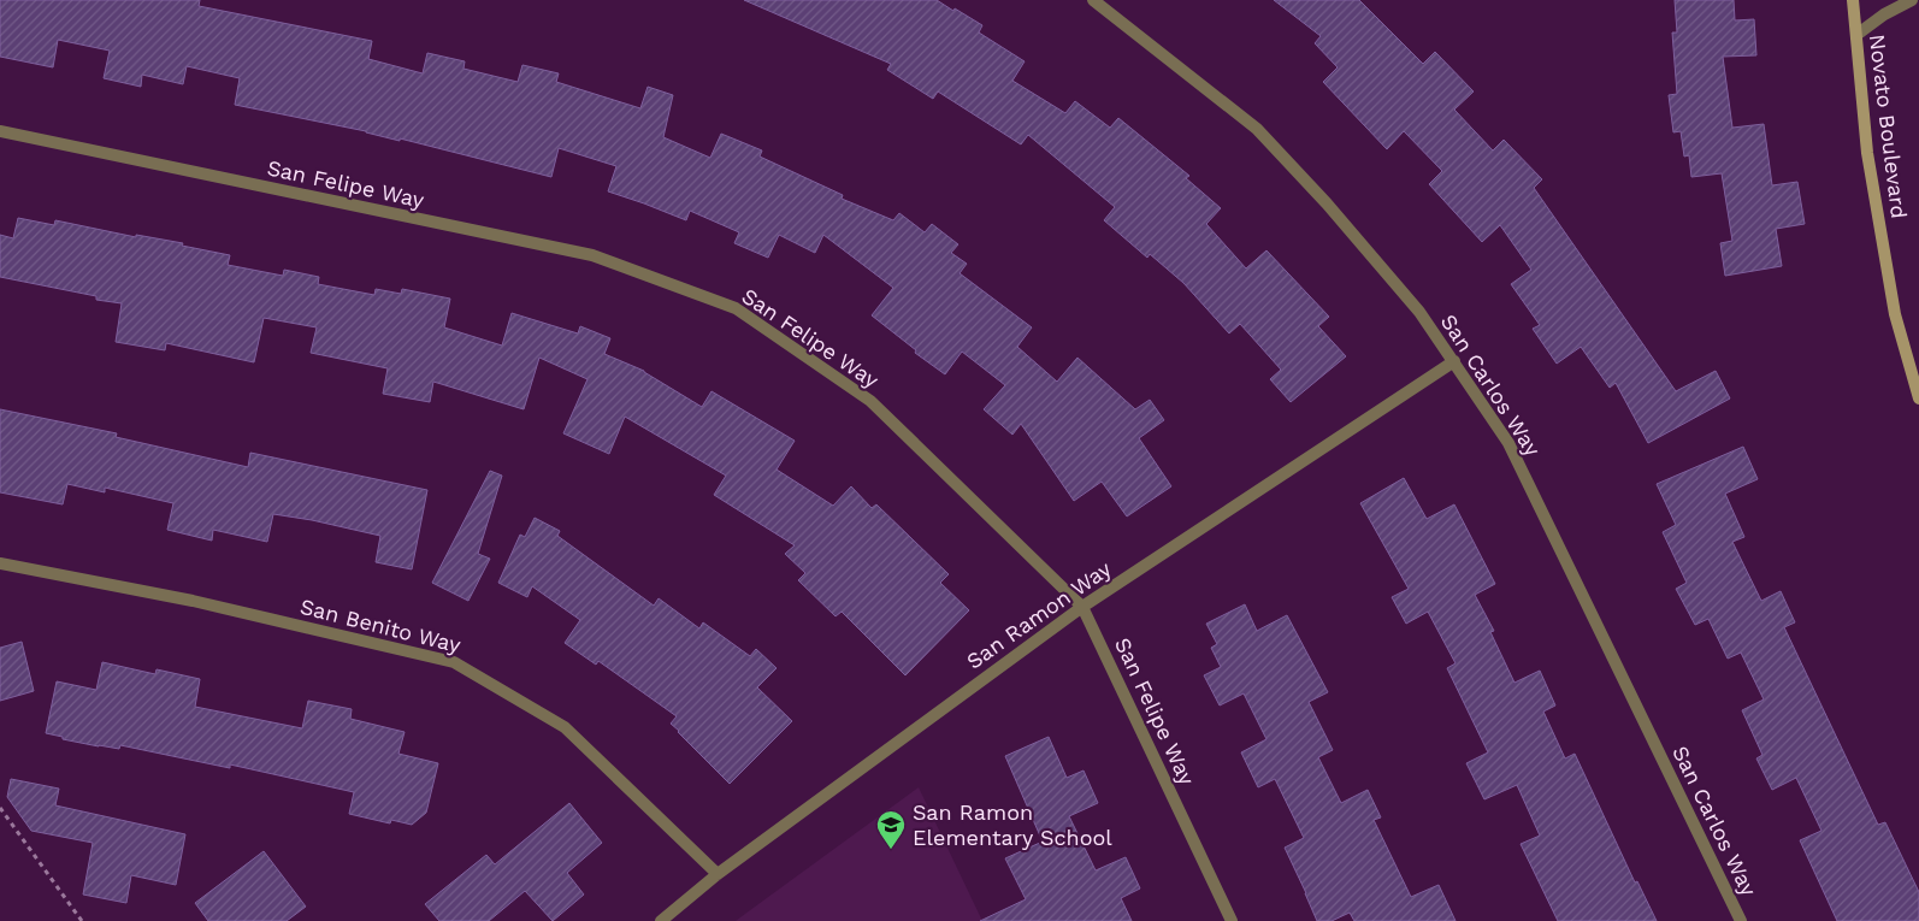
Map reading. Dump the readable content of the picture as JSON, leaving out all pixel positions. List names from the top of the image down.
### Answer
{
  "streets": {
    "main road": ["Novato Boulevard"],
    "street": [
      "San Felipe Way",
      "San Carlos Way",
      "San Ramon Way",
      "San Benito Way"
    ]
  },
  "crossings": [
    ["San Felipe Way", "San Ramon Way"],
    ["San Carlos Way", "San Ramon Way"],
    ["San Ramon Way", "San Benito Way"]
  ],
  "places": {
    "school or university": ["San Ramon Elementary School"]
  }
}
